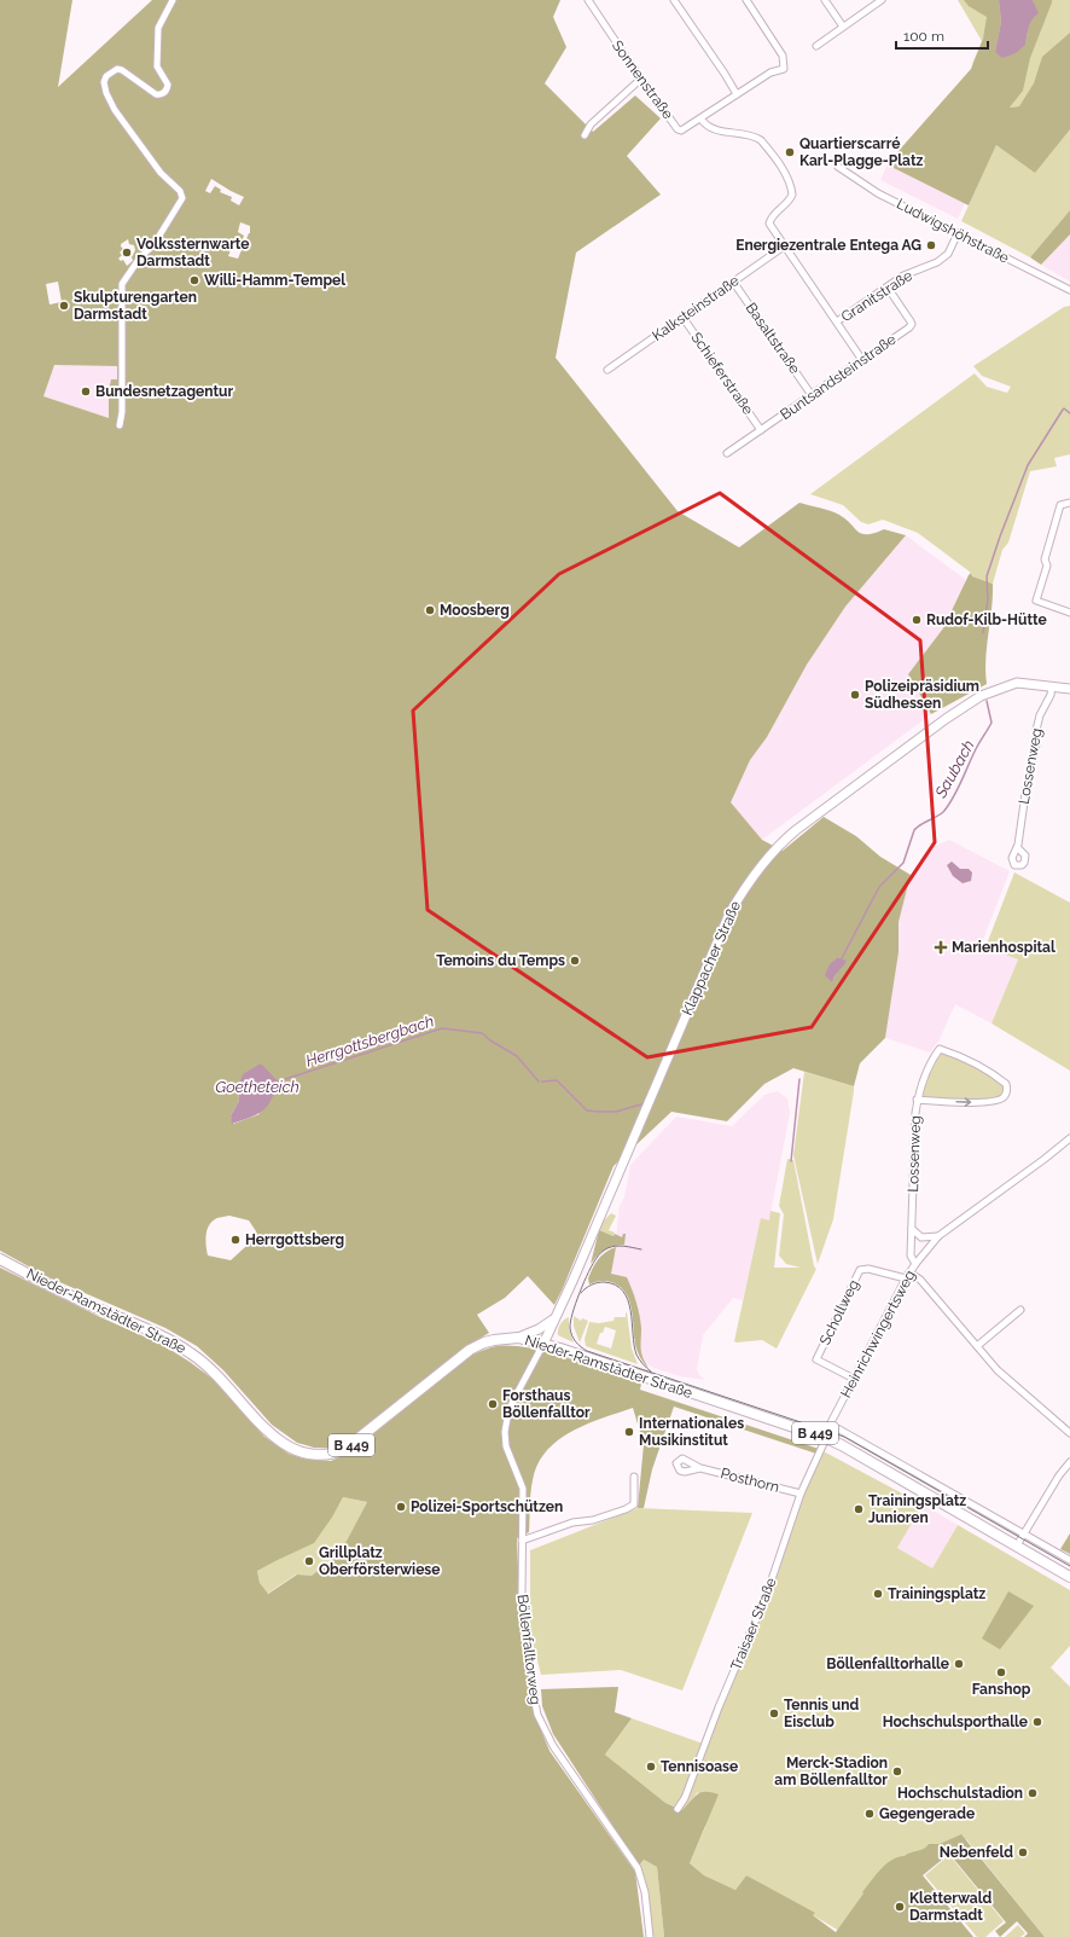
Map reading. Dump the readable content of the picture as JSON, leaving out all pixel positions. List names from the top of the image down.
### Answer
{
  "streets": {
    "main road": ["Klappacher Straße", "Nieder-Ramstädter Straße", "B 449"],
    "street": [
      "Sonnenstraße",
      "Ludwigshöhstraße",
      "Granitstraße",
      "Kalksteinstraße",
      "Basaltstraße",
      "Schieferstraße",
      "Buntsandsteinstraße",
      "Lossenweg",
      "Schollweg",
      "Heinrichwingertsweg",
      "Posthorn",
      "Traisaer Straße",
      "Böllenfalltorweg"
    ]
  },
  "crossings": [
    ["Ludwigshöhstraße", "Granitstraße"],
    ["Granitstraße", "Buntsandsteinstraße"],
    ["Kalksteinstraße", "Basaltstraße"],
    ["Kalksteinstraße", "Schieferstraße"],
    ["Basaltstraße", "Buntsandsteinstraße"],
    ["Schieferstraße", "Buntsandsteinstraße"],
    ["Lossenweg", "Klappacher Straße"],
    ["Lossenweg", "Heinrichwingertsweg"],
    ["Klappacher Straße", "Nieder-Ramstädter Straße"],
    ["Klappacher Straße", "Böllenfalltorweg"],
    ["Nieder-Ramstädter Straße", "Heinrichwingertsweg"],
    ["Nieder-Ramstädter Straße", "Traisaer Straße"],
    ["Nieder-Ramstädter Straße", "Böllenfalltorweg"],
    ["Schollweg", "Heinrichwingertsweg"],
    ["Heinrichwingertsweg", "Traisaer Straße"],
    ["Posthorn", "Traisaer Straße"]
  ],
  "water": ["Saubach", "Herrgottsbergbach", "Goetheteich"],
  "places": {
    "other": [
      "Quartierscarré Karl-Plagge-Platz",
      "Energiezentrale Entega AG",
      "Volkssternwarte Darmstadt",
      "Willi-Hamm-Tempel",
      "Skulpturengarten Darmstadt",
      "Bundesnetzagentur",
      "Moosberg",
      "Rudof-Kilb-Hütte",
      "Polizeipräsidium Südhessen",
      "Temoins du Temps",
      "Herrgottsberg",
      "Forsthaus Böllenfalltor",
      "Internationales Musikinstitut",
      "Polizei-Sportschützen",
      "Trainingsplatz Junioren",
      "Grillplatz Oberförsterwiese",
      "Trainingsplatz",
      "Böllenfalltorhalle",
      "Fanshop",
      "Tennis und Eisclub",
      "Hochschulsporthalle",
      "Tennisoase",
      "Merck-Stadion am Böllenfalltor",
      "Hochschulstadion",
      "Gegengerade",
      "Nebenfeld",
      "Kletterwald Darmstadt"
    ],
    "health": ["Marienhospital"]
  },
  "scale_bar": "100 m"
}
